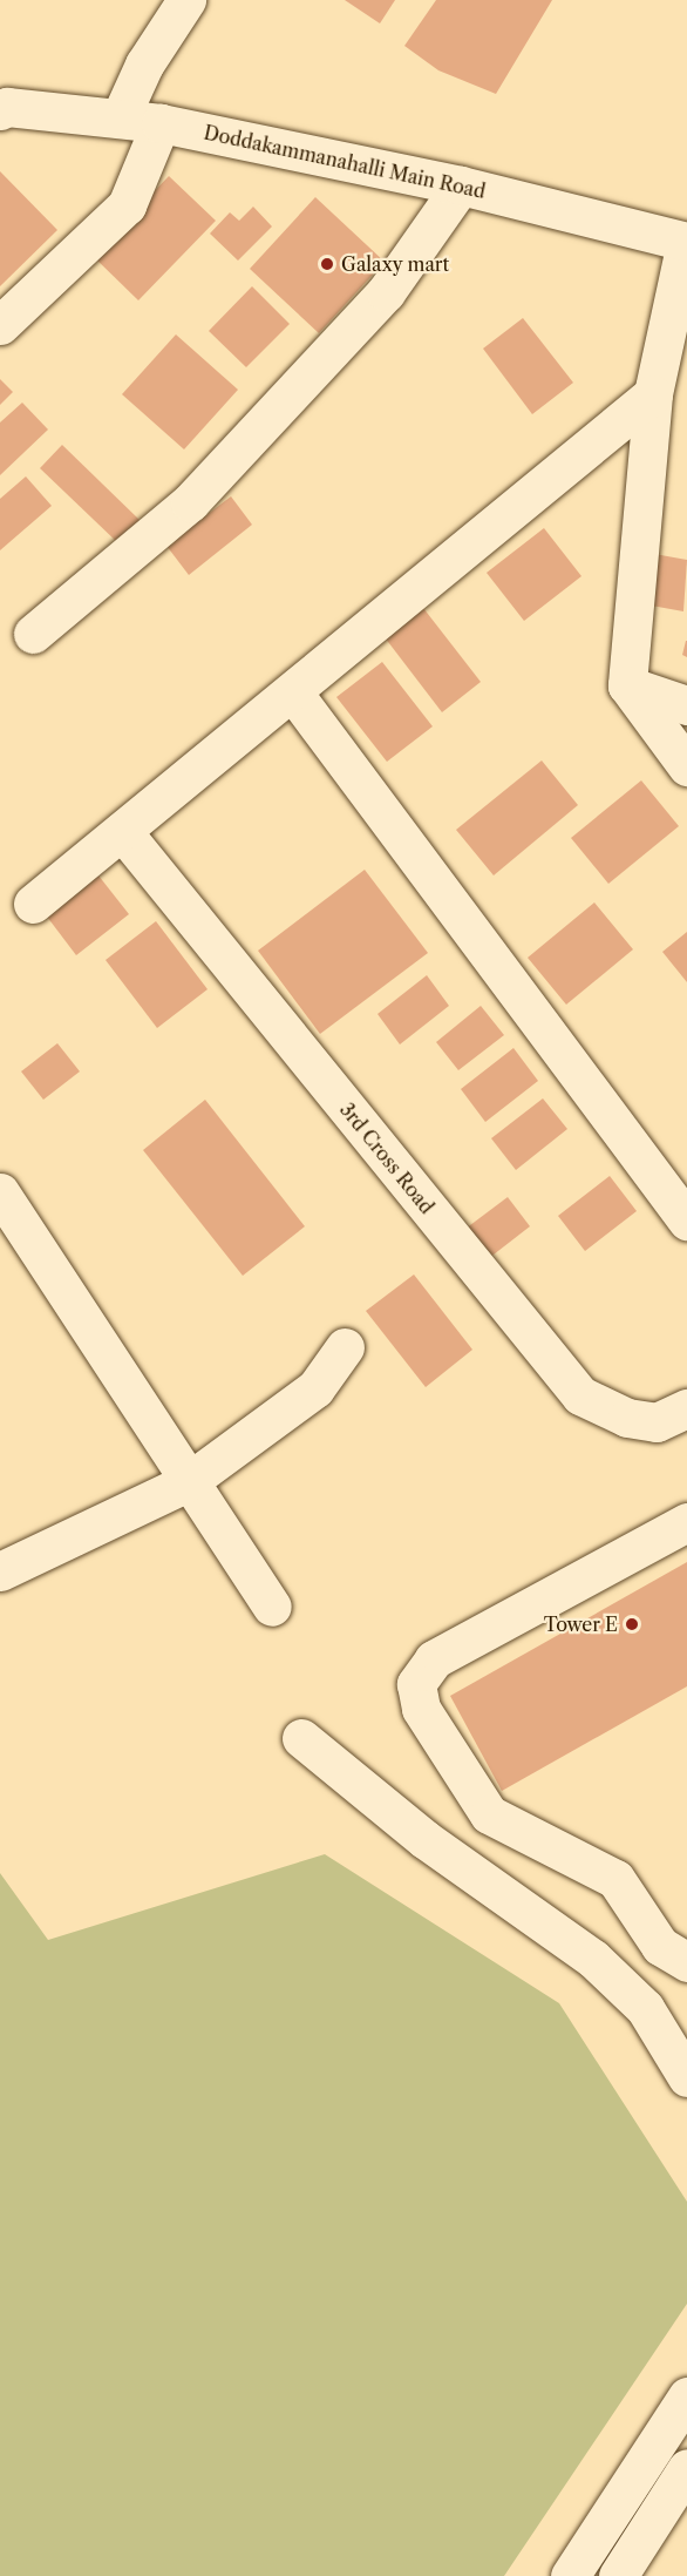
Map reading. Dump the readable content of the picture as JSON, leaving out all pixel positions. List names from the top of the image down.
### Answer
{
  "streets": {
    "street": ["Doddakammanahalli Main Road", "3rd Cross Road"]
  },
  "places": ["Galaxy mart", "Tower E"]
}
